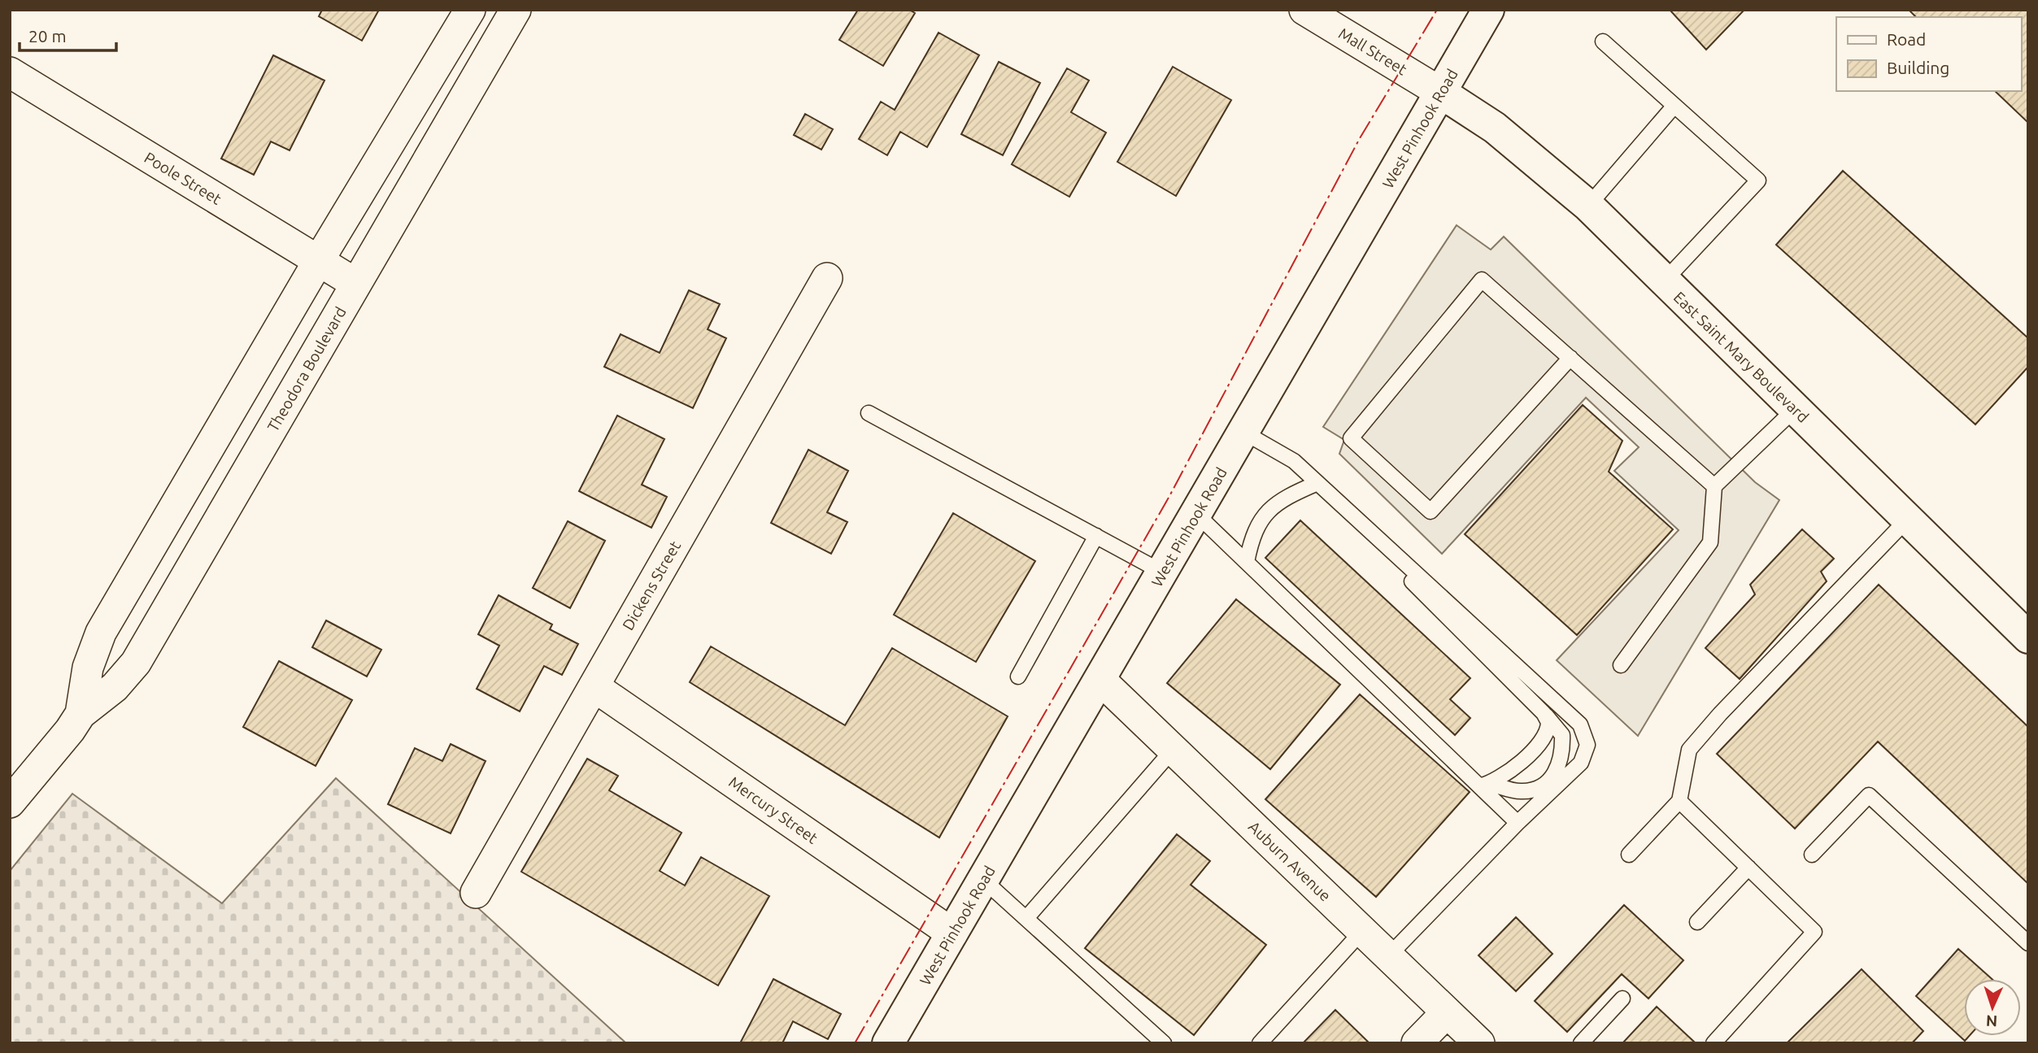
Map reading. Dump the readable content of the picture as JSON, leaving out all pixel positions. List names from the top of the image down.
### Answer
{
  "streets": {
    "main road": ["West Pinhook Road", "East Saint Mary Boulevard"],
    "street": [
      "Mall Street",
      "Poole Street",
      "Theodora Boulevard",
      "Dickens Street",
      "Mercury Street",
      "Auburn Avenue"
    ]
  },
  "crossings": [
    ["Mall Street", "West Pinhook Road"],
    ["Mall Street", "East Saint Mary Boulevard"],
    ["West Pinhook Road", "East Saint Mary Boulevard"],
    ["West Pinhook Road", "Mercury Street"],
    ["West Pinhook Road", "Auburn Avenue"],
    ["Poole Street", "Theodora Boulevard"],
    ["Dickens Street", "Mercury Street"]
  ],
  "legend": ["Road", "Building"],
  "scale_bar": "20 m",
  "north": "bottom"
}
